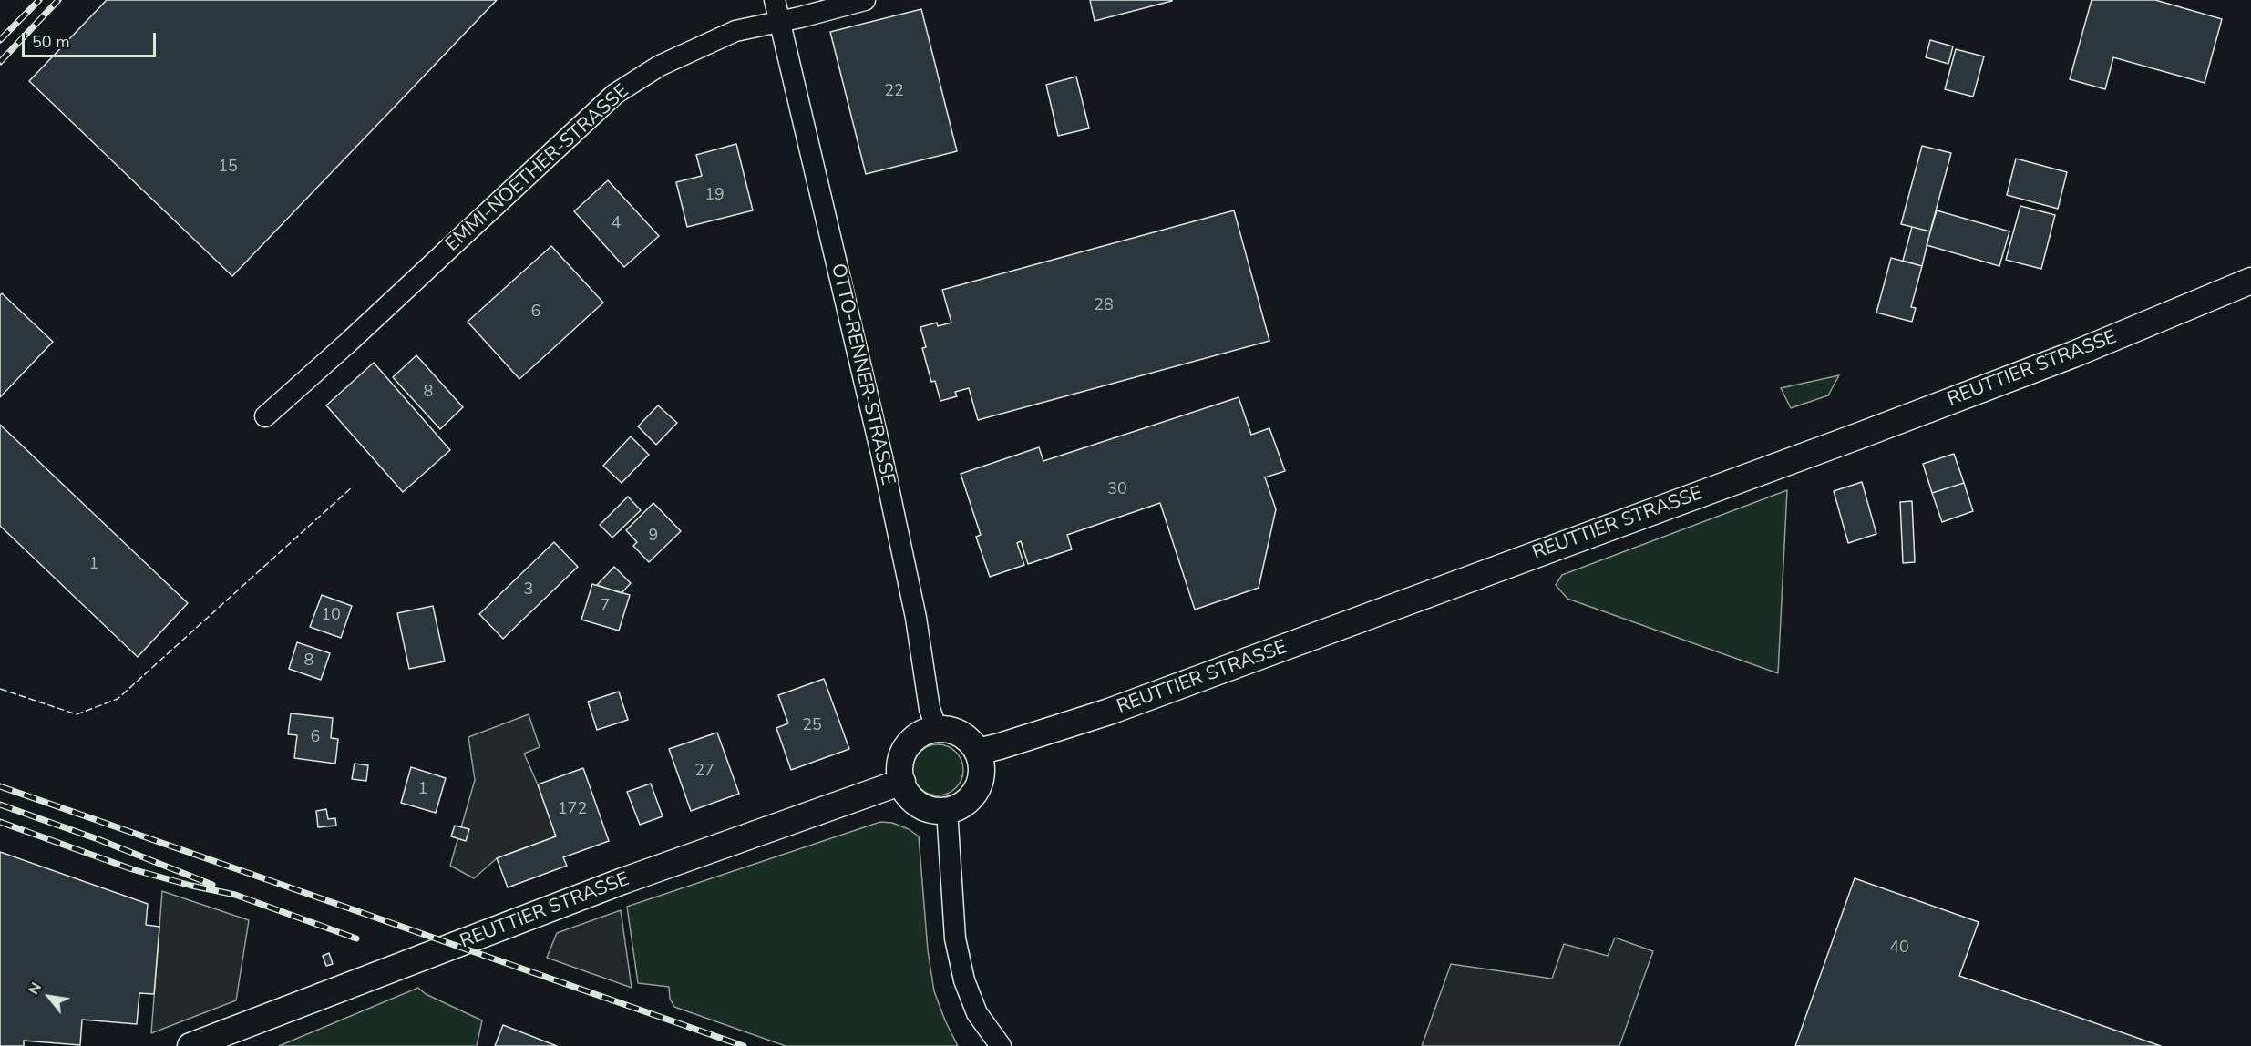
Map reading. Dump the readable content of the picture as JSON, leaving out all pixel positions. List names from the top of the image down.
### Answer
{
  "streets": {
    "main road": ["REUTTIER STRASSE"],
    "street": ["EMMI-NOETHER-STRASSE", "OTTO-RENNER-STRASSE"]
  },
  "crossings": [
    ["EMMI-NOETHER-STRASSE", "OTTO-RENNER-STRASSE"],
    ["REUTTIER STRASSE", "OTTO-RENNER-STRASSE"]
  ],
  "house_numbers": [
    "22",
    "15",
    "19",
    "4",
    "28",
    "6",
    "8",
    "30",
    "9",
    "1",
    "3",
    "7",
    "10",
    "8",
    "25",
    "6",
    "27",
    "1",
    "172",
    "40"
  ],
  "scale_bar": "50 m",
  "north": "top left"
}
